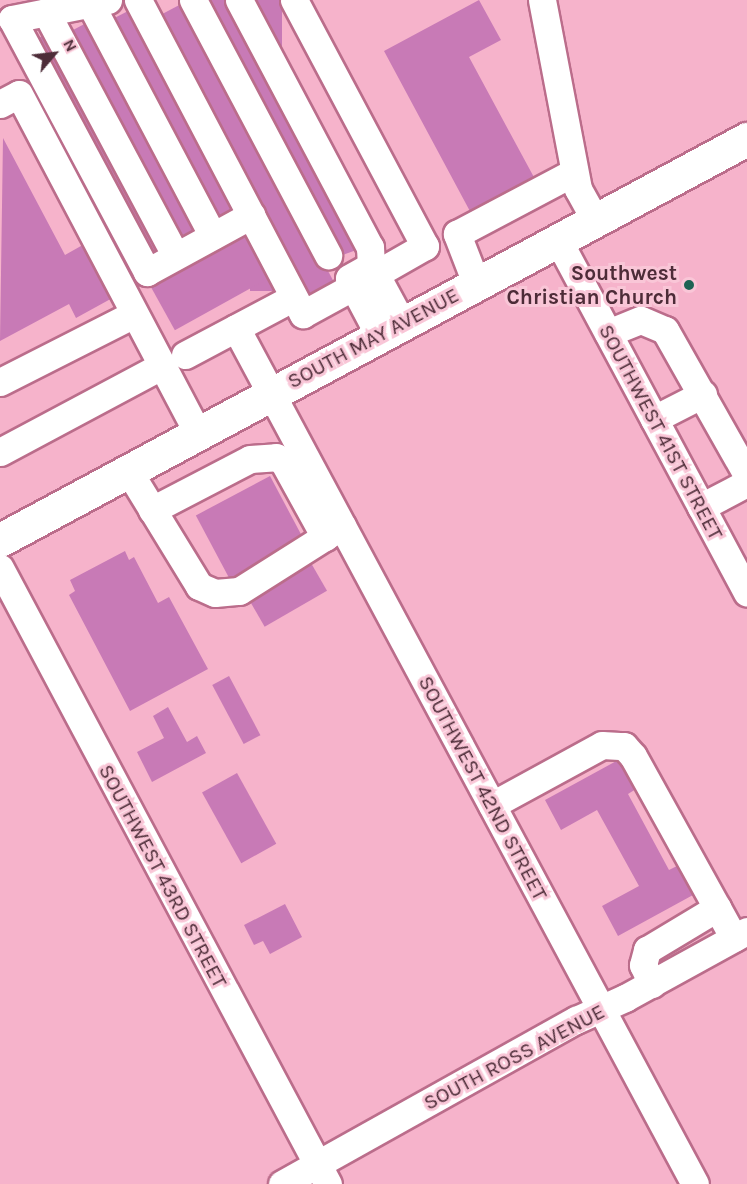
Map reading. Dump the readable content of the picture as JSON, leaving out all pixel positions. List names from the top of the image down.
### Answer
{
  "streets": {
    "main road": ["SOUTH MAY AVENUE"],
    "street": [
      "SOUTHWEST 41ST STREET",
      "SOUTHWEST 42ND STREET",
      "SOUTHWEST 43RD STREET",
      "SOUTH ROSS AVENUE"
    ]
  },
  "crossings": [
    ["SOUTH MAY AVENUE", "SOUTHWEST 41ST STREET"],
    ["SOUTH MAY AVENUE", "SOUTHWEST 42ND STREET"],
    ["SOUTHWEST 42ND STREET", "SOUTH ROSS AVENUE"],
    ["SOUTHWEST 43RD STREET", "SOUTH ROSS AVENUE"]
  ],
  "places": ["Southwest Christian Church"],
  "north": "top right"
}
